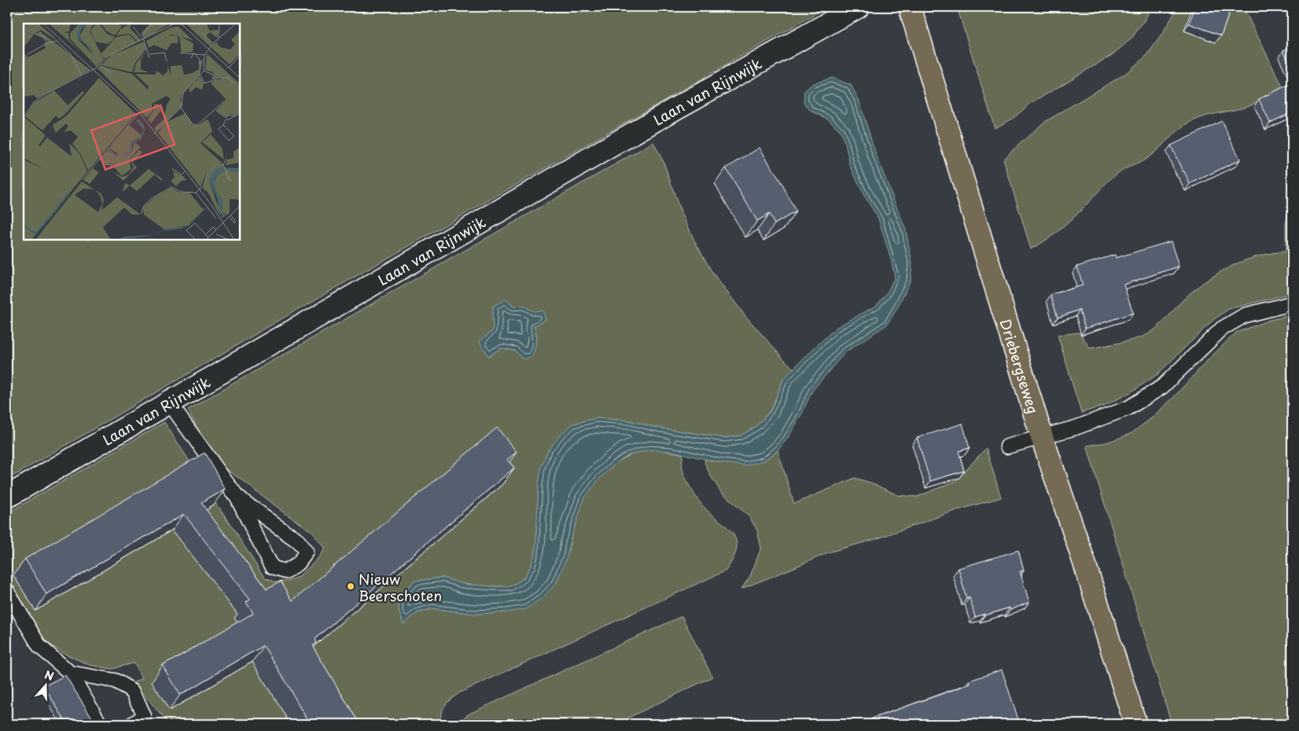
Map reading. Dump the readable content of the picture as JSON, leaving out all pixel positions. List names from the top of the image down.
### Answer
{
  "streets": {
    "main road": ["Driebergseweg"],
    "street": ["Laan van Rijnwijk"]
  },
  "places": ["Nieuw Beerschoten"],
  "north": "top"
}
